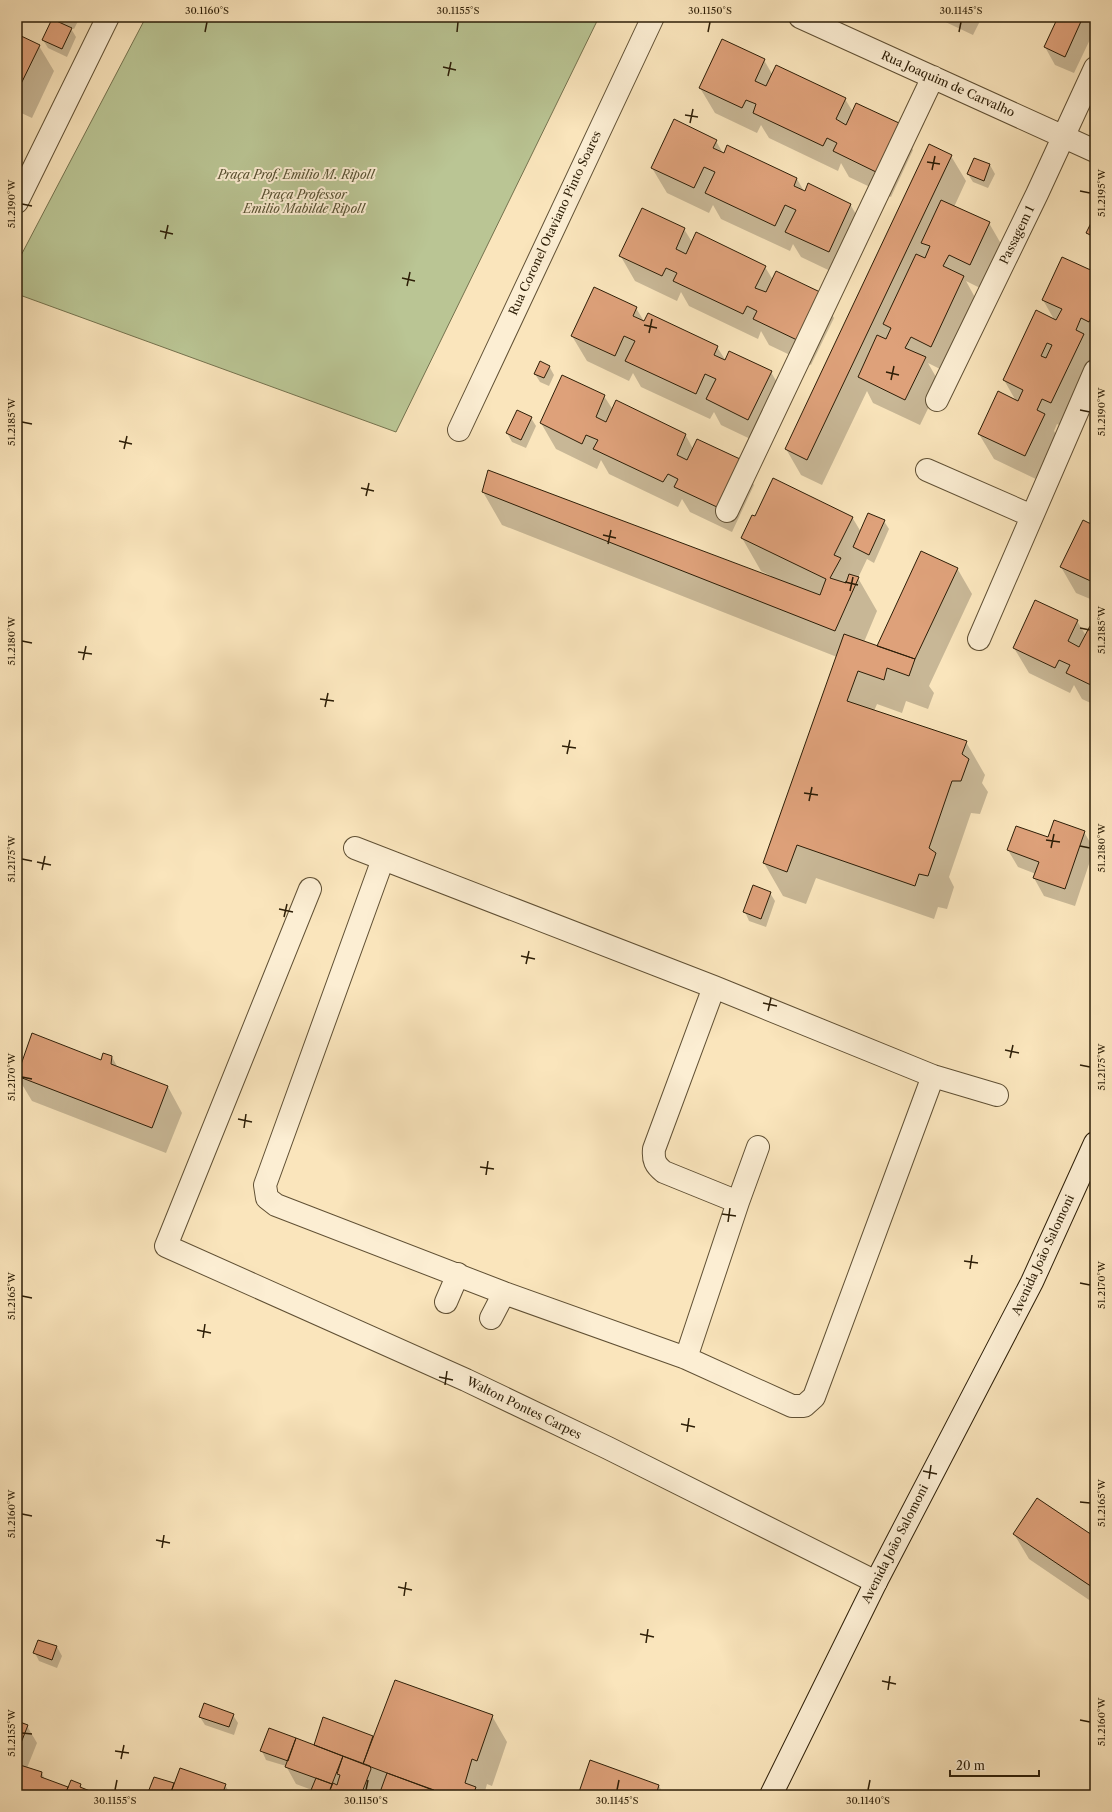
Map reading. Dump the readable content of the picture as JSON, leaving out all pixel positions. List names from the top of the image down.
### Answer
{
  "streets": {
    "street": [
      "Rua Joaquim de Carvalho",
      "Rua Coronel Otaviano Pinto Soares",
      "Passagem 1",
      "Avenida João Salomoni",
      "Walton Pontes Carpes"
    ]
  },
  "crossings": [
    ["Rua Joaquim de Carvalho", "Passagem 1"],
    ["Avenida João Salomoni", "Walton Pontes Carpes"]
  ],
  "parks": ["Praça Prof. Emilio M. Ripoll", "Praça Professor Emilio Mabilde Ripoll"],
  "scale_bar": "20 m",
  "coordinates": [
    "30.1160°S",
    "30.1155°S",
    "30.1150°S",
    "30.1145°S",
    "51.2195°W",
    "51.2190°W",
    "51.2185°W",
    "51.2180°W",
    "51.2175°W",
    "51.2170°W",
    "51.2165°W",
    "51.2160°W",
    "51.2155°W",
    "30.1140°S"
  ]
}
